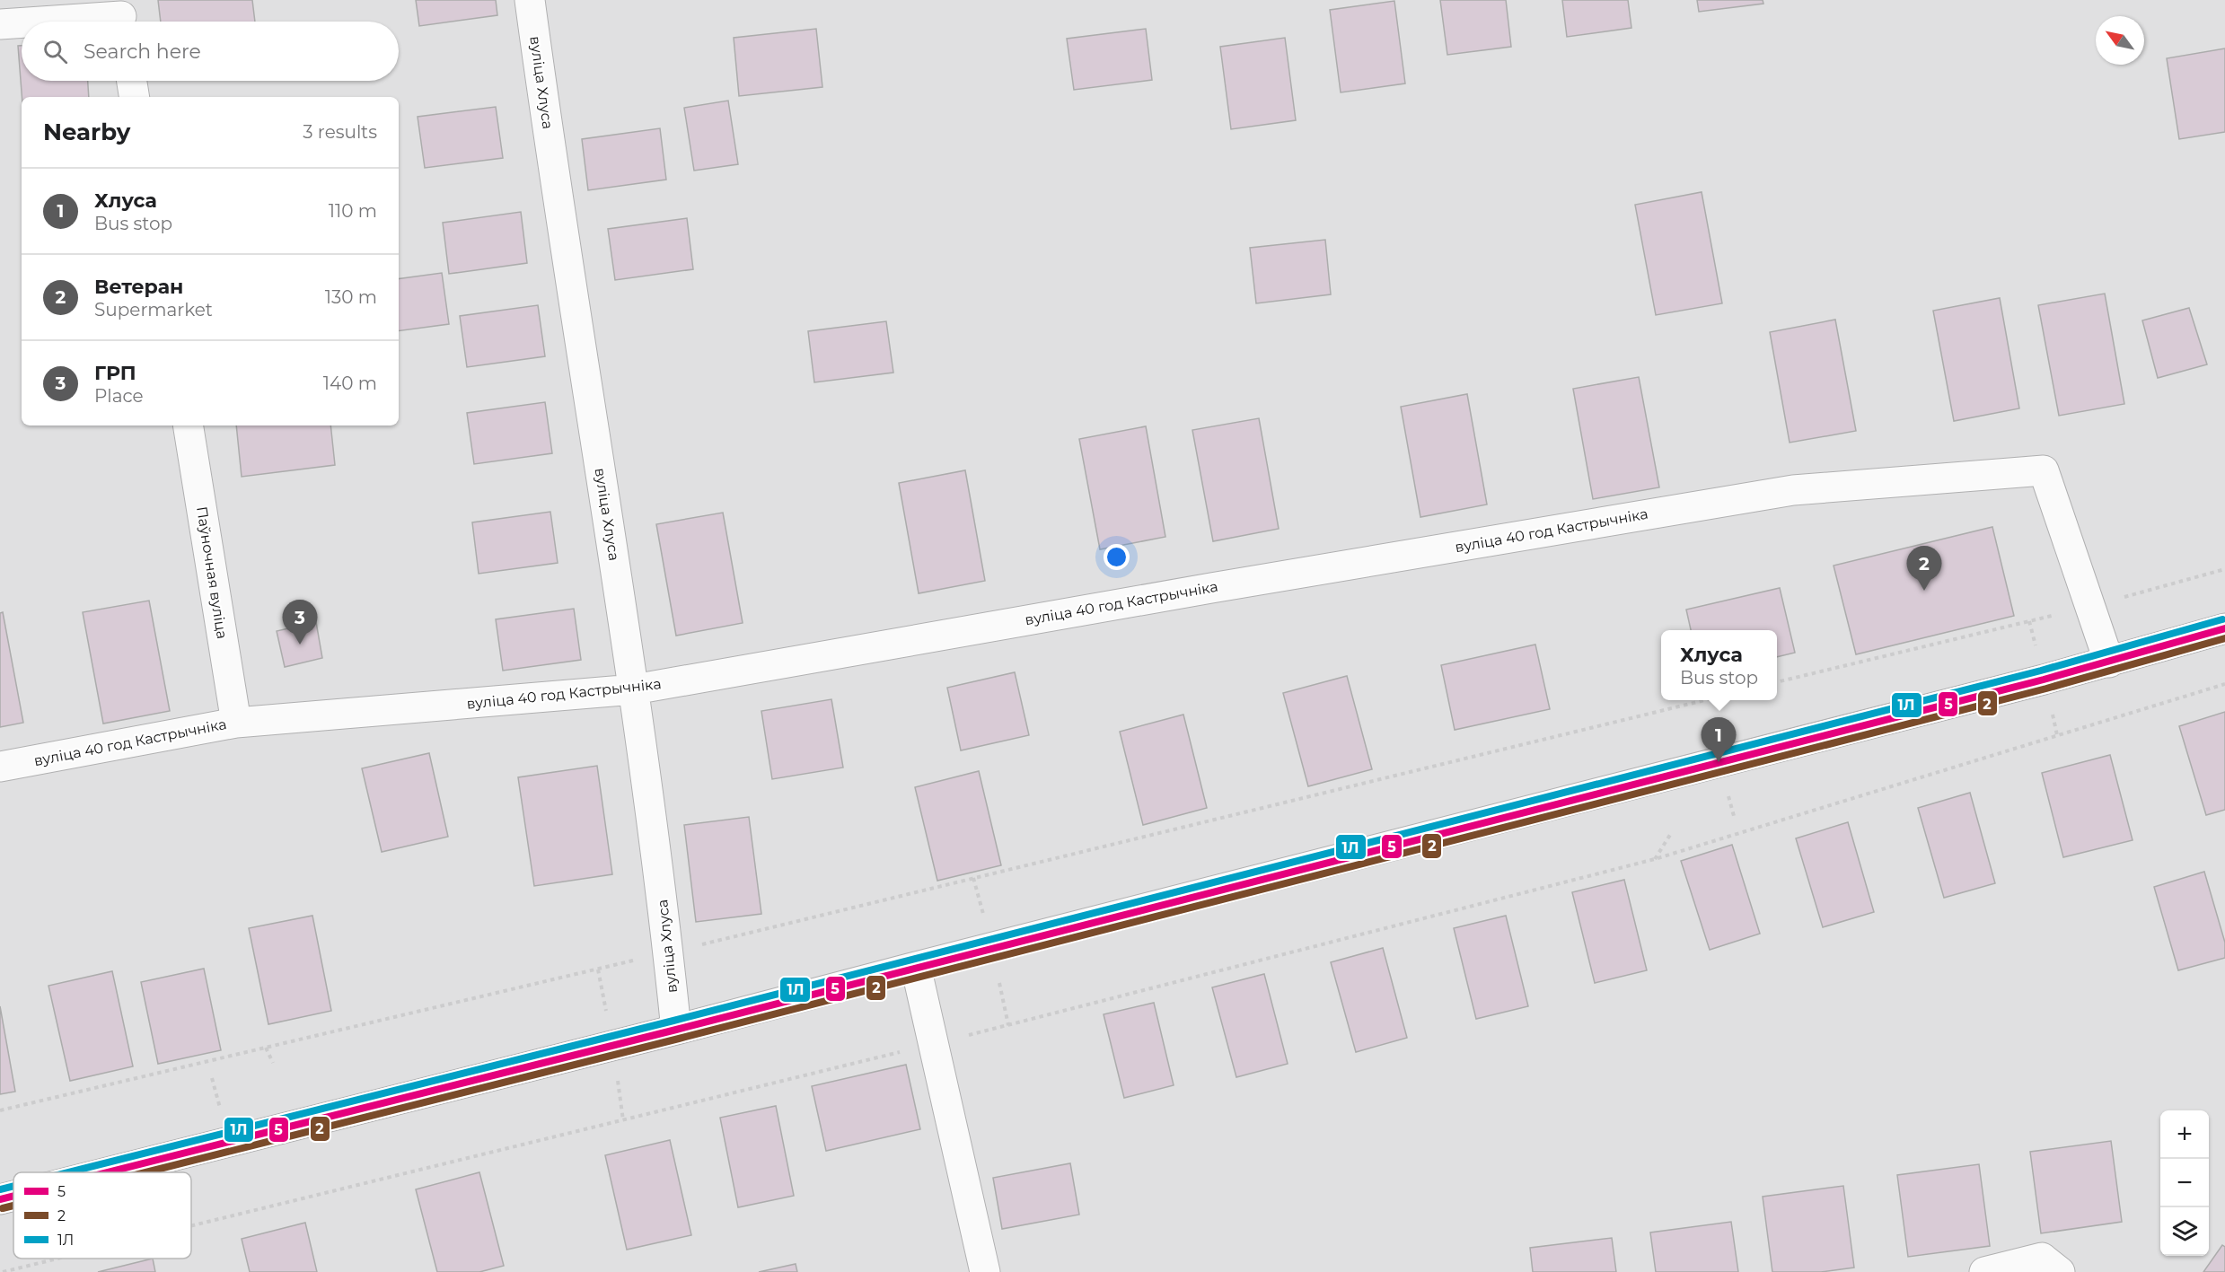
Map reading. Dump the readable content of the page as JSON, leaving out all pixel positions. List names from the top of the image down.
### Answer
{
  "streets": {
    "street": ["вуліца Хлуса", "вуліца 40 год Кастрычніка", "Паўночная вуліца"]
  },
  "crossings": [
    ["вуліца Хлуса", "вуліца 40 год Кастрычніка"],
    ["вуліца 40 год Кастрычніка", "Паўночная вуліца"]
  ],
  "lines": ["transit line 1Л", "transit line 5", "transit line 2"],
  "legend": ["5", "2", "1Л"],
  "north": "top left",
  "page": {
    "search": "Search here",
    "heading": ["Nearby", "3 results"],
    "list": [
      {
        "mark": "1",
        "name": "Хлуса",
        "note": "Bus stop",
        "value": "110 m"
      },
      {
        "mark": "2",
        "name": "Ветеран",
        "note": "Supermarket",
        "value": "130 m"
      },
      {
        "mark": "3",
        "name": "ГРП",
        "note": "Place",
        "value": "140 m"
      }
    ],
    "pins": ["2", "3", "1"],
    "popup": ["Хлуса", "Bus stop"],
    "map_buttons": ["+", "−"]
  }
}
